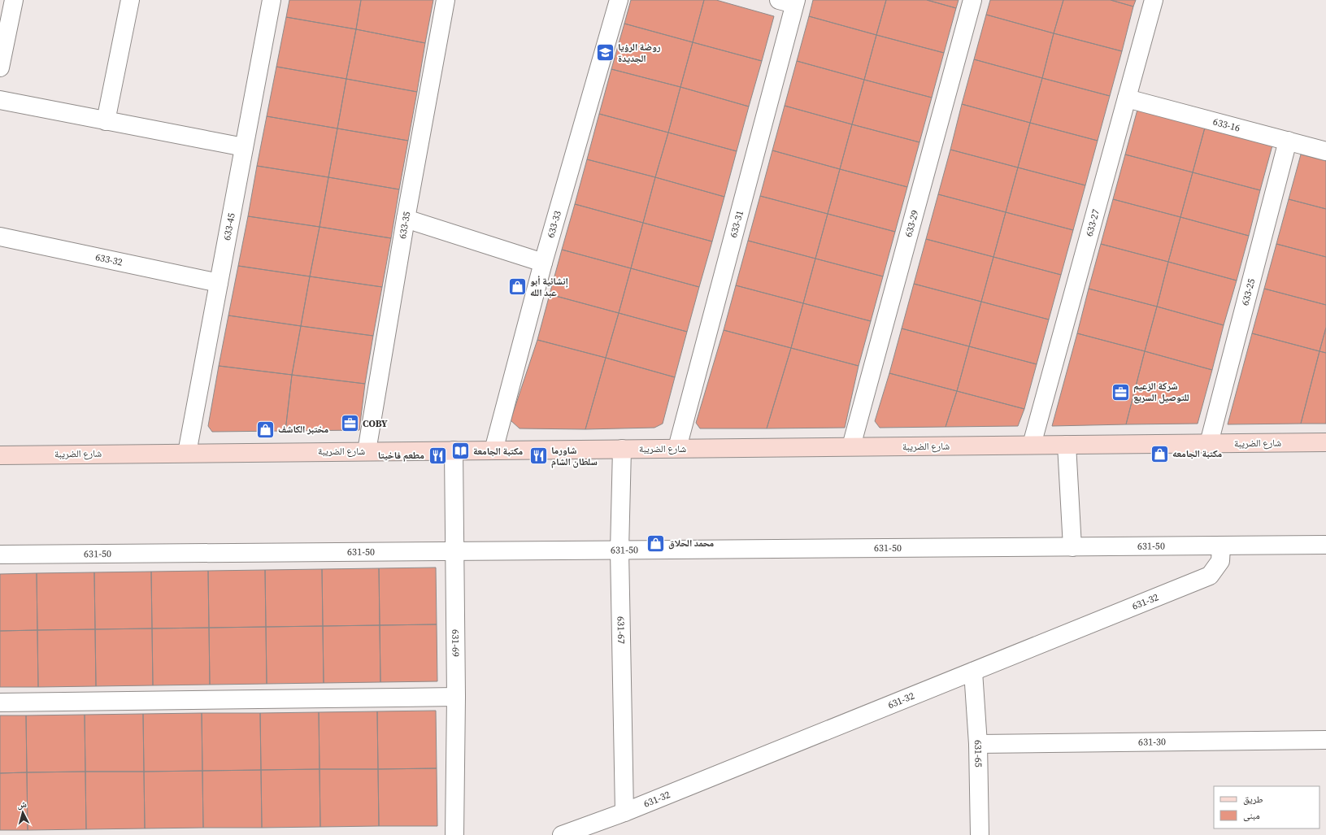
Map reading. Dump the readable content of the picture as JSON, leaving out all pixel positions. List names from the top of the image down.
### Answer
{
  "streets": {
    "street": [
      "633-16",
      "633-27",
      "633-29",
      "633-33",
      "633-31",
      "633-35",
      "633-45",
      "633-32",
      "633-25",
      "شارع الضريبة",
      "631-50",
      "631-32",
      "631-67",
      "631-69",
      "631-30",
      "631-65"
    ]
  },
  "crossings": [
    ["633-16", "633-27"],
    ["633-16", "633-25"],
    ["633-27", "شارع الضريبة"],
    ["633-29", "شارع الضريبة"],
    ["633-33", "شارع الضريبة"],
    ["633-31", "شارع الضريبة"],
    ["633-35", "شارع الضريبة"],
    ["633-45", "633-32"],
    ["633-45", "شارع الضريبة"],
    ["633-25", "شارع الضريبة"],
    ["شارع الضريبة", "631-67"],
    ["شارع الضريبة", "631-69"],
    ["631-50", "631-32"],
    ["631-50", "631-67"],
    ["631-50", "631-69"],
    ["631-32", "631-67"],
    ["631-32", "631-65"],
    ["631-30", "631-65"]
  ],
  "places": {
    "school or university": ["روضة الرؤيا الجديدة"],
    "shop": [
      "إنشائية أبو عبد الله",
      "مختبر الكاشف",
      "مكتبة الجامعه",
      "محمد الحلاق"
    ],
    "office": ["شركة الزعيم للتوصيل السريع", "COBY"],
    "library": ["مكتبة الجامعة"],
    "restaurant": ["مطعم فاخيتا", "شاورما سلطان الشام"]
  },
  "legend": ["طريق", "مبنى"],
  "north": "top"
}
